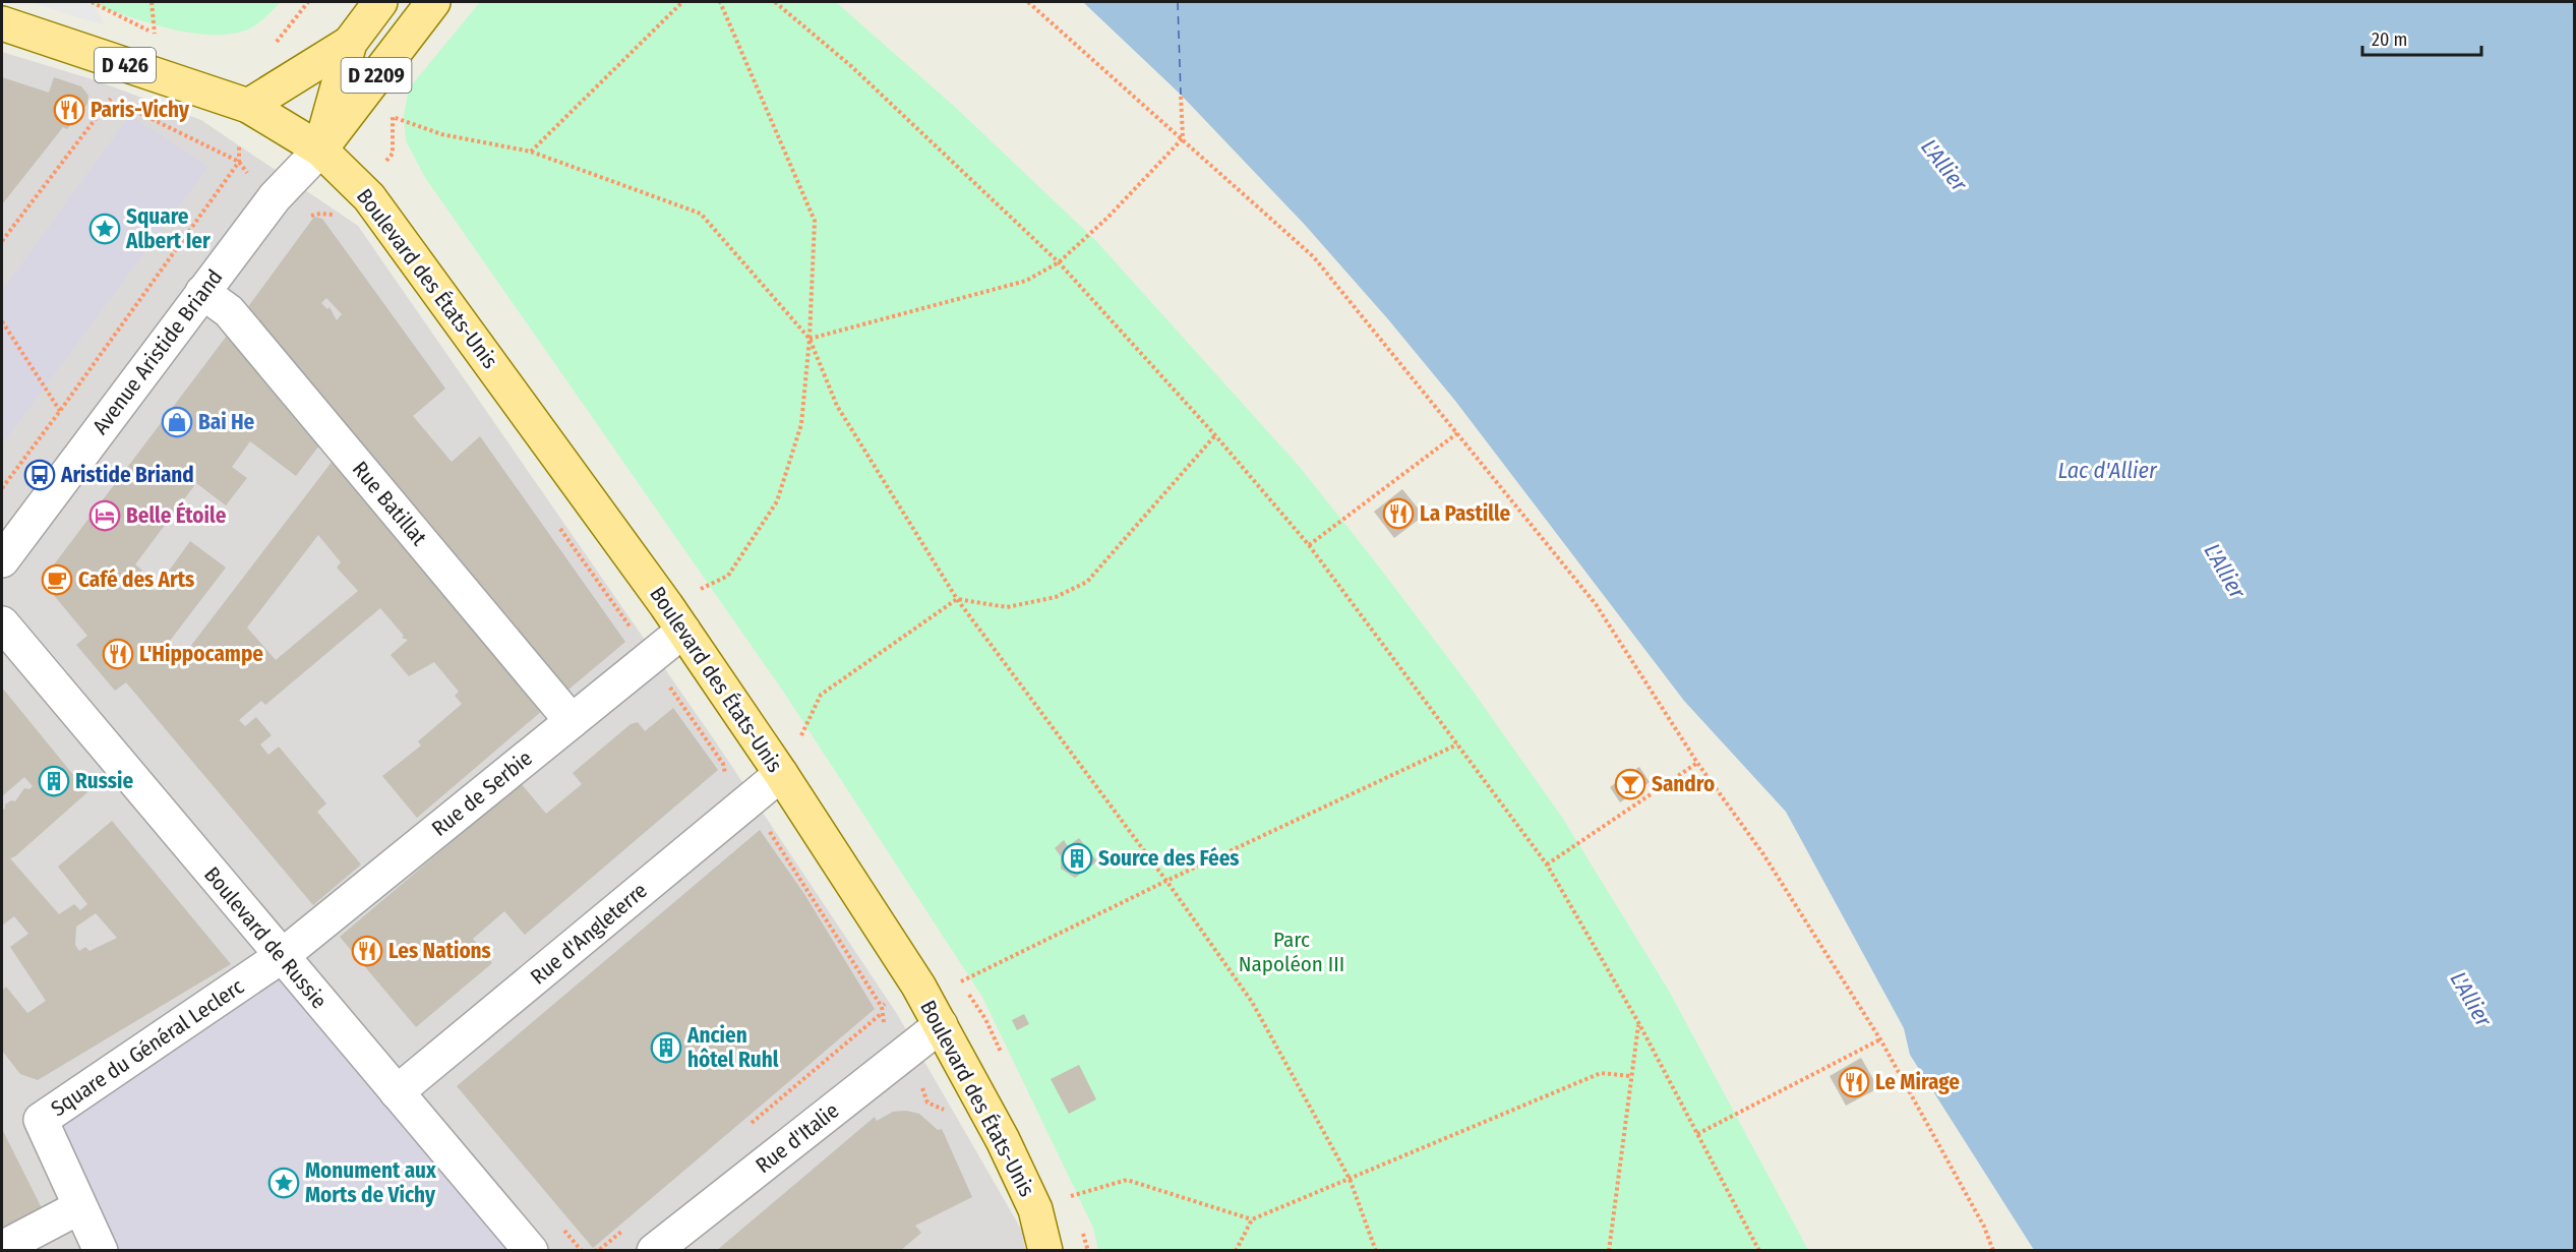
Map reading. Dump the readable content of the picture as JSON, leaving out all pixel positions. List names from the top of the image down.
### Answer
{
  "streets": {
    "main road": [
      "D 426",
      "D 2209",
      "Boulevard des États-Unis",
      "Avenue Aristide Briand"
    ],
    "street": [
      "Rue Batillat",
      "Rue de Serbie",
      "Rue d'Angleterre",
      "Boulevard de Russie",
      "Square du Général Leclerc",
      "Rue d'Italie"
    ]
  },
  "crossings": [
    ["D 426", "Boulevard des États-Unis"],
    ["D 426", "Avenue Aristide Briand"],
    ["Boulevard des États-Unis", "Avenue Aristide Briand"],
    ["Boulevard des États-Unis", "Rue de Serbie"],
    ["Boulevard des États-Unis", "Rue d'Angleterre"],
    ["Boulevard des États-Unis", "Rue d'Italie"],
    ["Avenue Aristide Briand", "Rue Batillat"],
    ["Rue Batillat", "Rue de Serbie"],
    ["Rue de Serbie", "Boulevard de Russie"],
    ["Rue de Serbie", "Square du Général Leclerc"],
    ["Rue d'Angleterre", "Boulevard de Russie"],
    ["Boulevard de Russie", "Square du Général Leclerc"]
  ],
  "water": ["L'Allier", "Lac d'Allier"],
  "parks": ["Parc Napoléon III"],
  "places": {
    "restaurant": [
      "Paris-Vichy",
      "La Pastille",
      "L'Hippocampe",
      "Les Nations",
      "Le Mirage"
    ],
    "place": ["Square Albert Ier", "Monument aux Morts de Vichy"],
    "shop": ["Bai He"],
    "bus stop": ["Aristide Briand"],
    "hotel": ["Belle Étoile"],
    "cafe": ["Café des Arts"],
    "building": ["Russie", "Source des Fées", "Ancien hôtel Ruhl"],
    "bar": ["Sandro"]
  },
  "scale_bar": "20 m"
}
